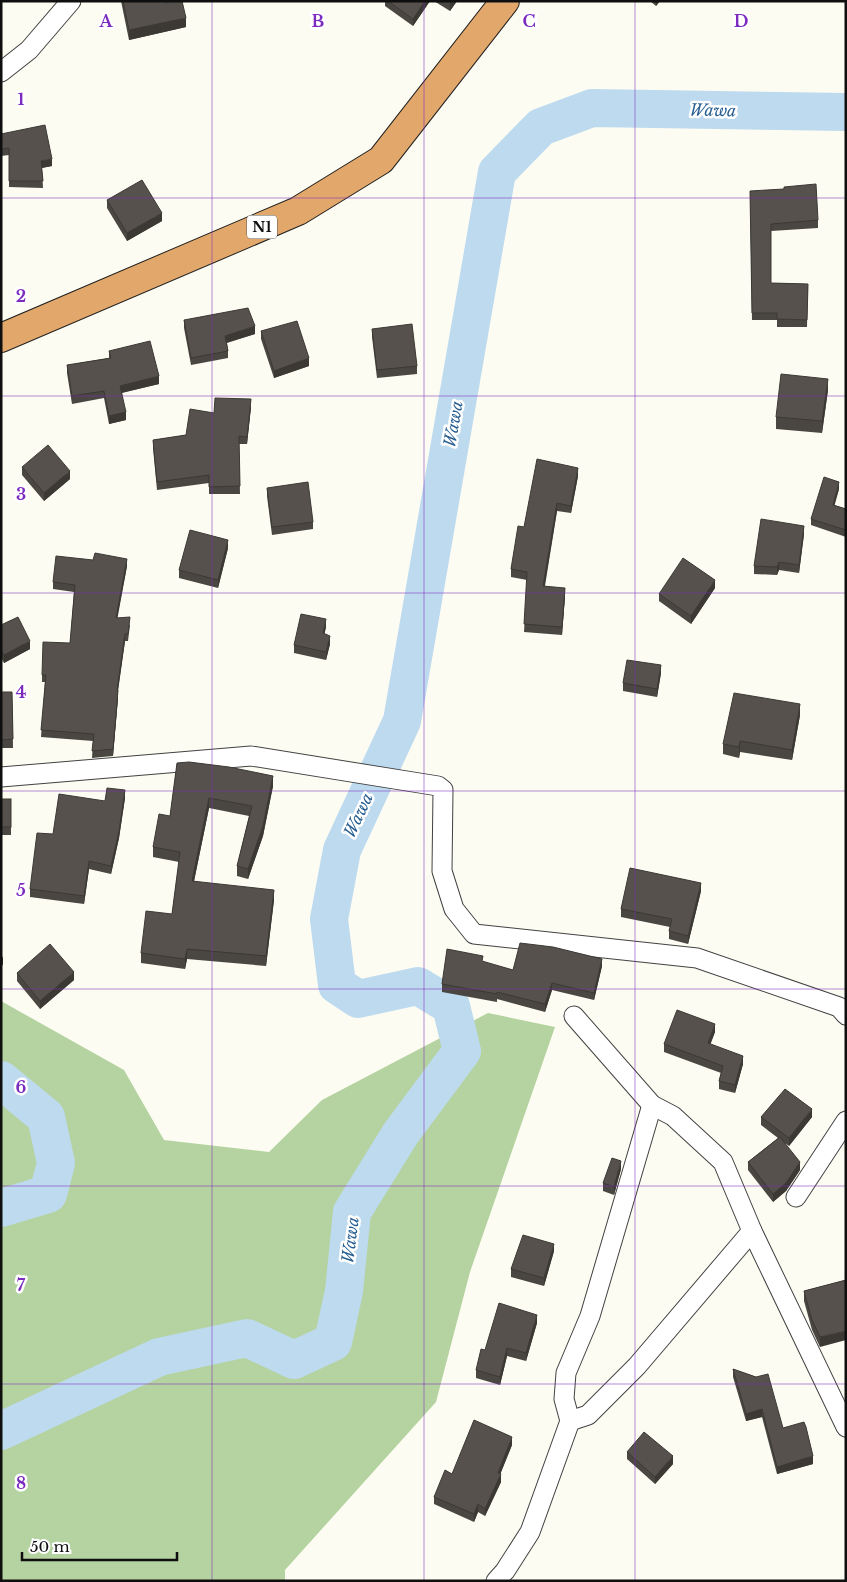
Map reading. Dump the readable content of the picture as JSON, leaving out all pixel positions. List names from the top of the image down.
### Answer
{
  "streets": {
    "highway": ["N1"]
  },
  "water": ["Wawa"],
  "scale_bar": "50 m",
  "grid": {
    "columns": [
      "A",
      "B",
      "C",
      "D"
    ],
    "rows": [
      "1",
      "2",
      "3",
      "4",
      "5",
      "6",
      "7",
      "8"
    ]
  }
}
